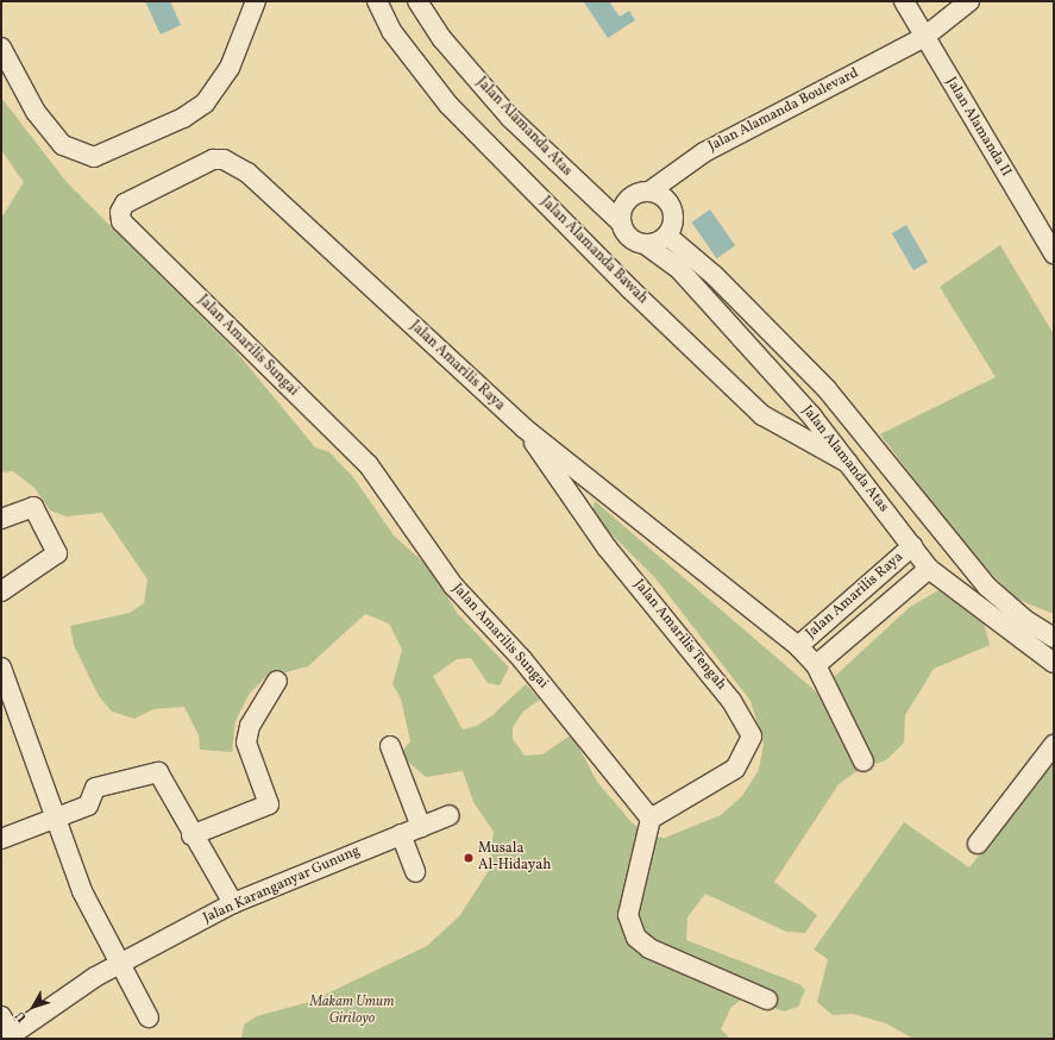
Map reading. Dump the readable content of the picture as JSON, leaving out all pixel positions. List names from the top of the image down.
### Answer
{
  "streets": {
    "street": [
      "Jalan Alamanda Boulevard",
      "Jalan Alamanda Atas",
      "Jalan Alamanda II",
      "Jalan Alamanda Bawah",
      "Jalan Amarilis Sungai",
      "Jalan Amarilis Raya",
      "Jalan Amarilis Tengah",
      "Jalan Karanganyar Gunung"
    ]
  },
  "crossings": [
    ["Jalan Alamanda Boulevard", "Jalan Alamanda Atas"],
    ["Jalan Alamanda Boulevard", "Jalan Alamanda II"],
    ["Jalan Alamanda Atas", "Jalan Alamanda Bawah"],
    ["Jalan Alamanda Atas", "Jalan Amarilis Raya"],
    ["Jalan Amarilis Sungai", "Jalan Amarilis Raya"],
    ["Jalan Amarilis Sungai", "Jalan Amarilis Tengah"],
    ["Jalan Amarilis Raya", "Jalan Amarilis Tengah"]
  ],
  "parks": ["Makam Umum Giriloyo"],
  "places": ["Musala Al-Hidayah"],
  "north": "bottom left"
}
